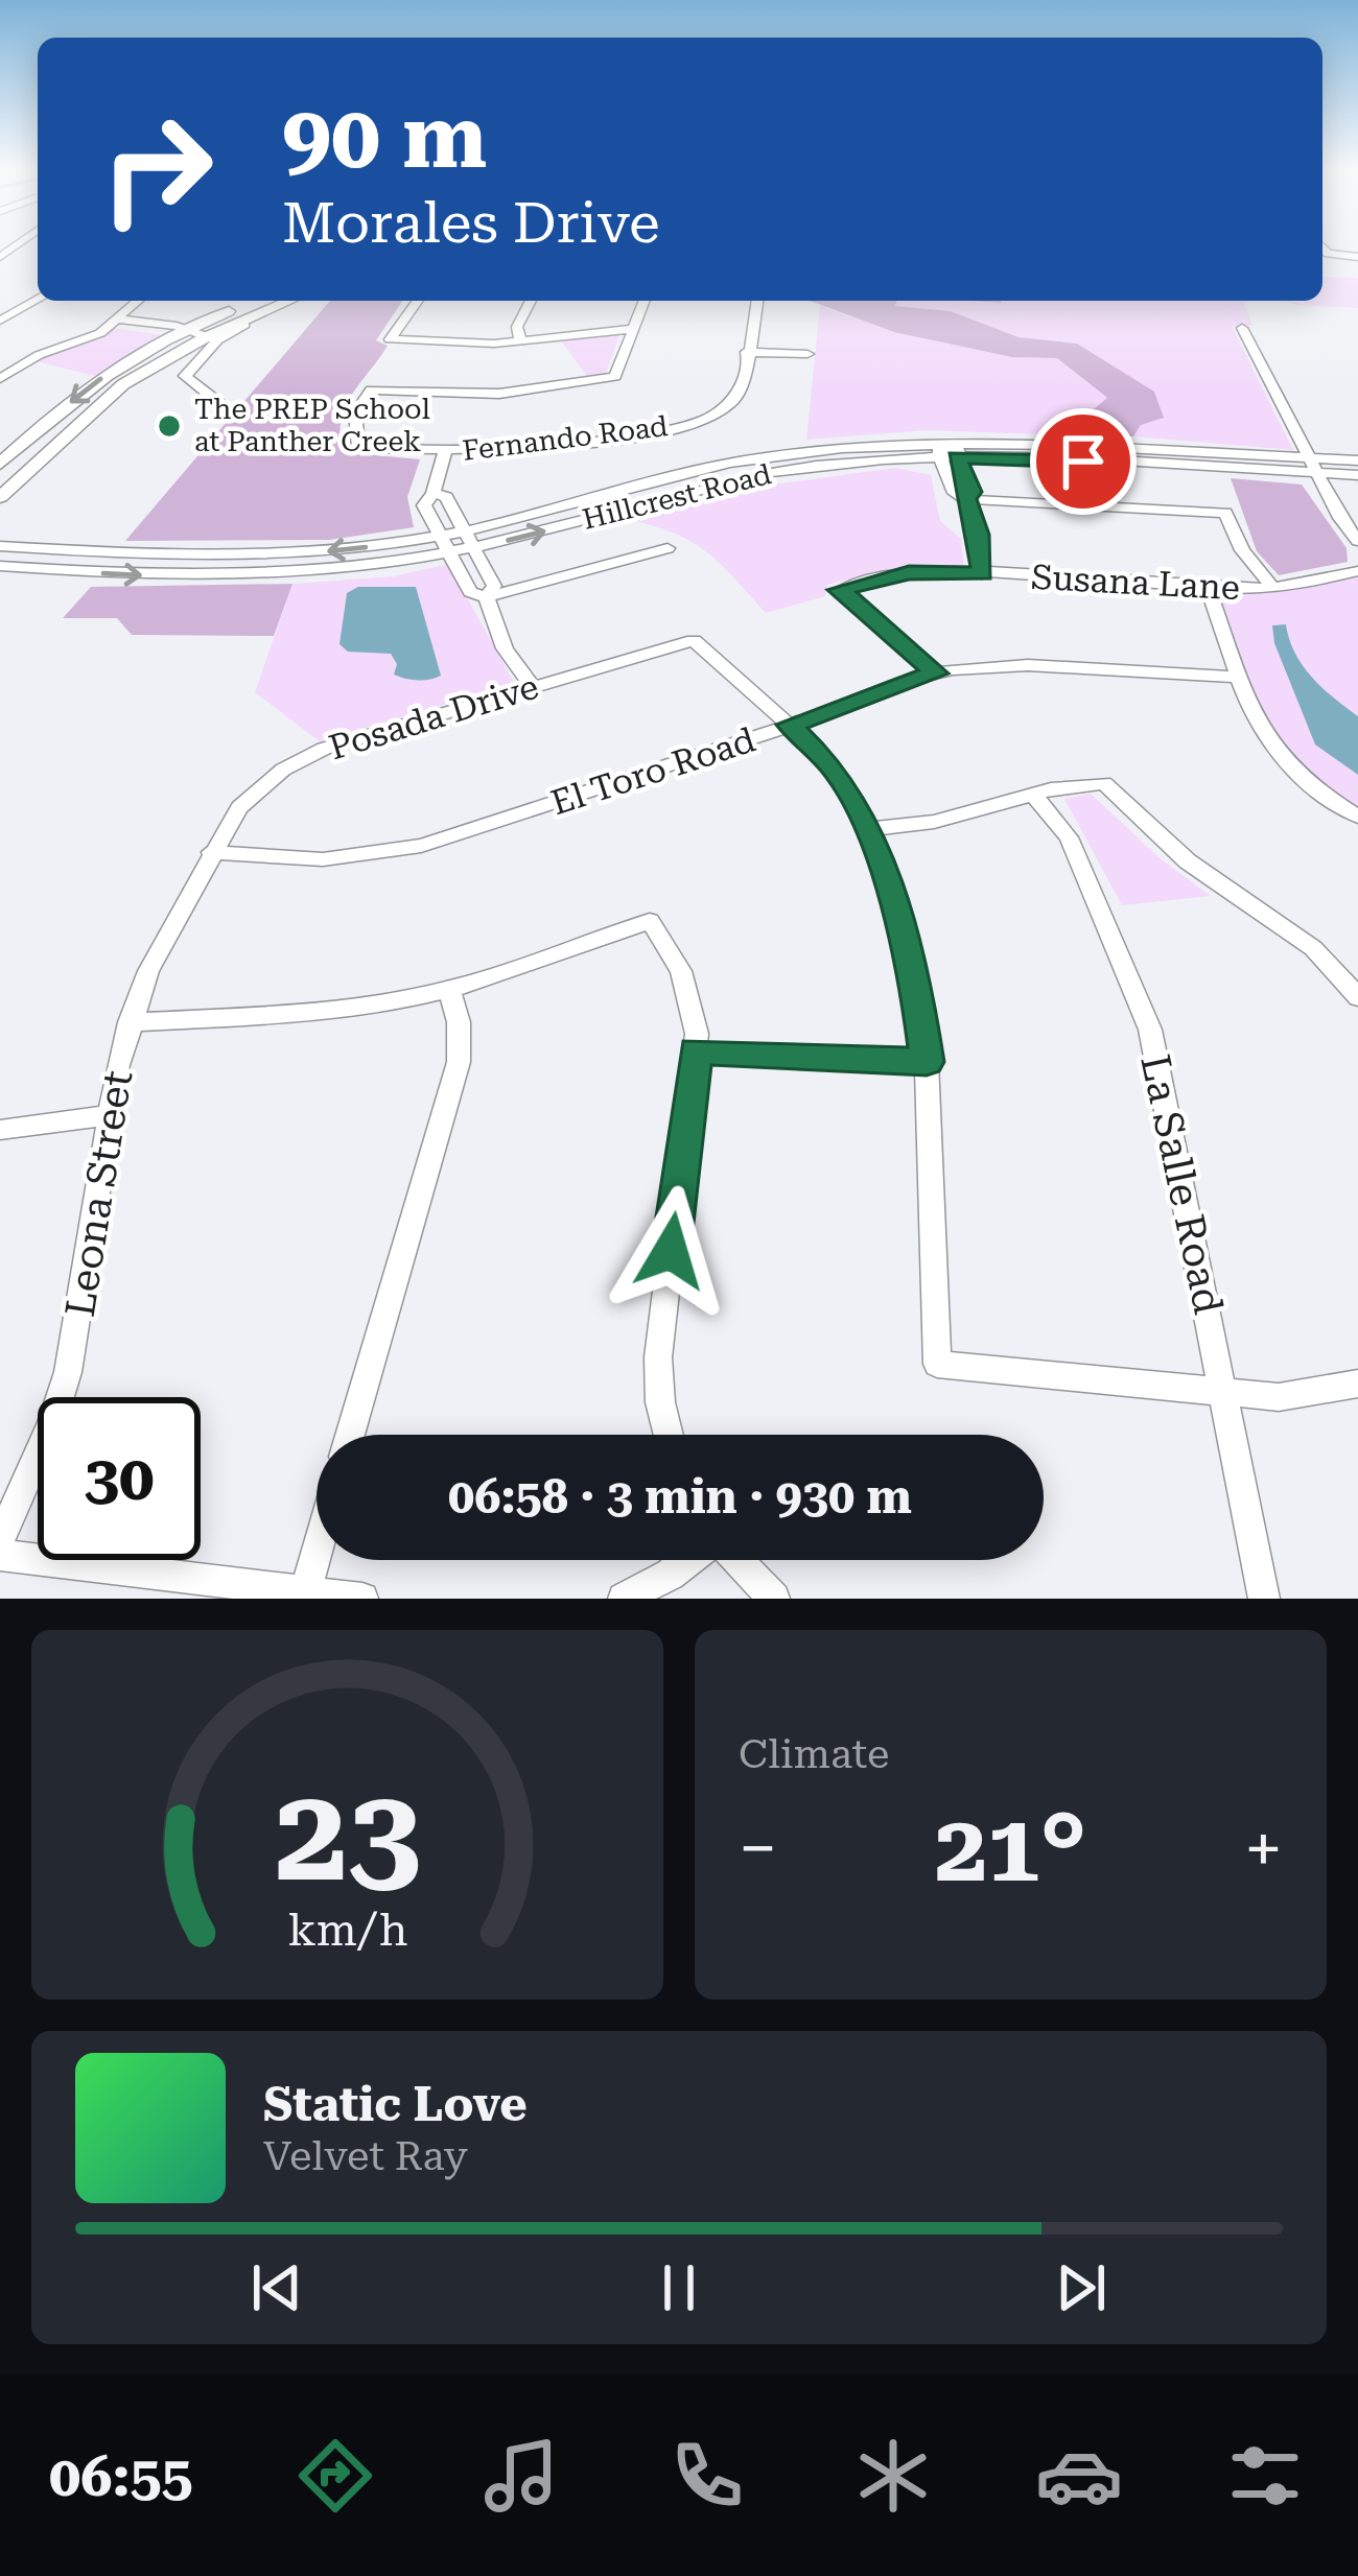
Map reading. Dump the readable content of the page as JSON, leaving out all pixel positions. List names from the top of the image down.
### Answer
{
  "streets": {
    "street": [
      "Fernando Road",
      "Hillcrest Road",
      "Susana Lane",
      "Posada Drive",
      "El Toro Road",
      "La Salle Road",
      "Leona Street"
    ]
  },
  "crossings": [
    ["Susana Lane", "El Toro Road"],
    ["Posada Drive", "El Toro Road"],
    ["Posada Drive", "Leona Street"],
    ["El Toro Road", "Leona Street"]
  ],
  "places": ["The PREP School at Panther Creek"],
  "page": {
    "turn": ["90 m", "Morales Drive"],
    "limit": "30",
    "trip": "06:58 · 3 min · 930 m",
    "tile": "Climate",
    "heat": ["−", "21°", "+"],
    "song": ["Static Love", "Velvet Ray"],
    "tabs": "06:55",
    "gauge": ["23", "km/h"]
  }
}
